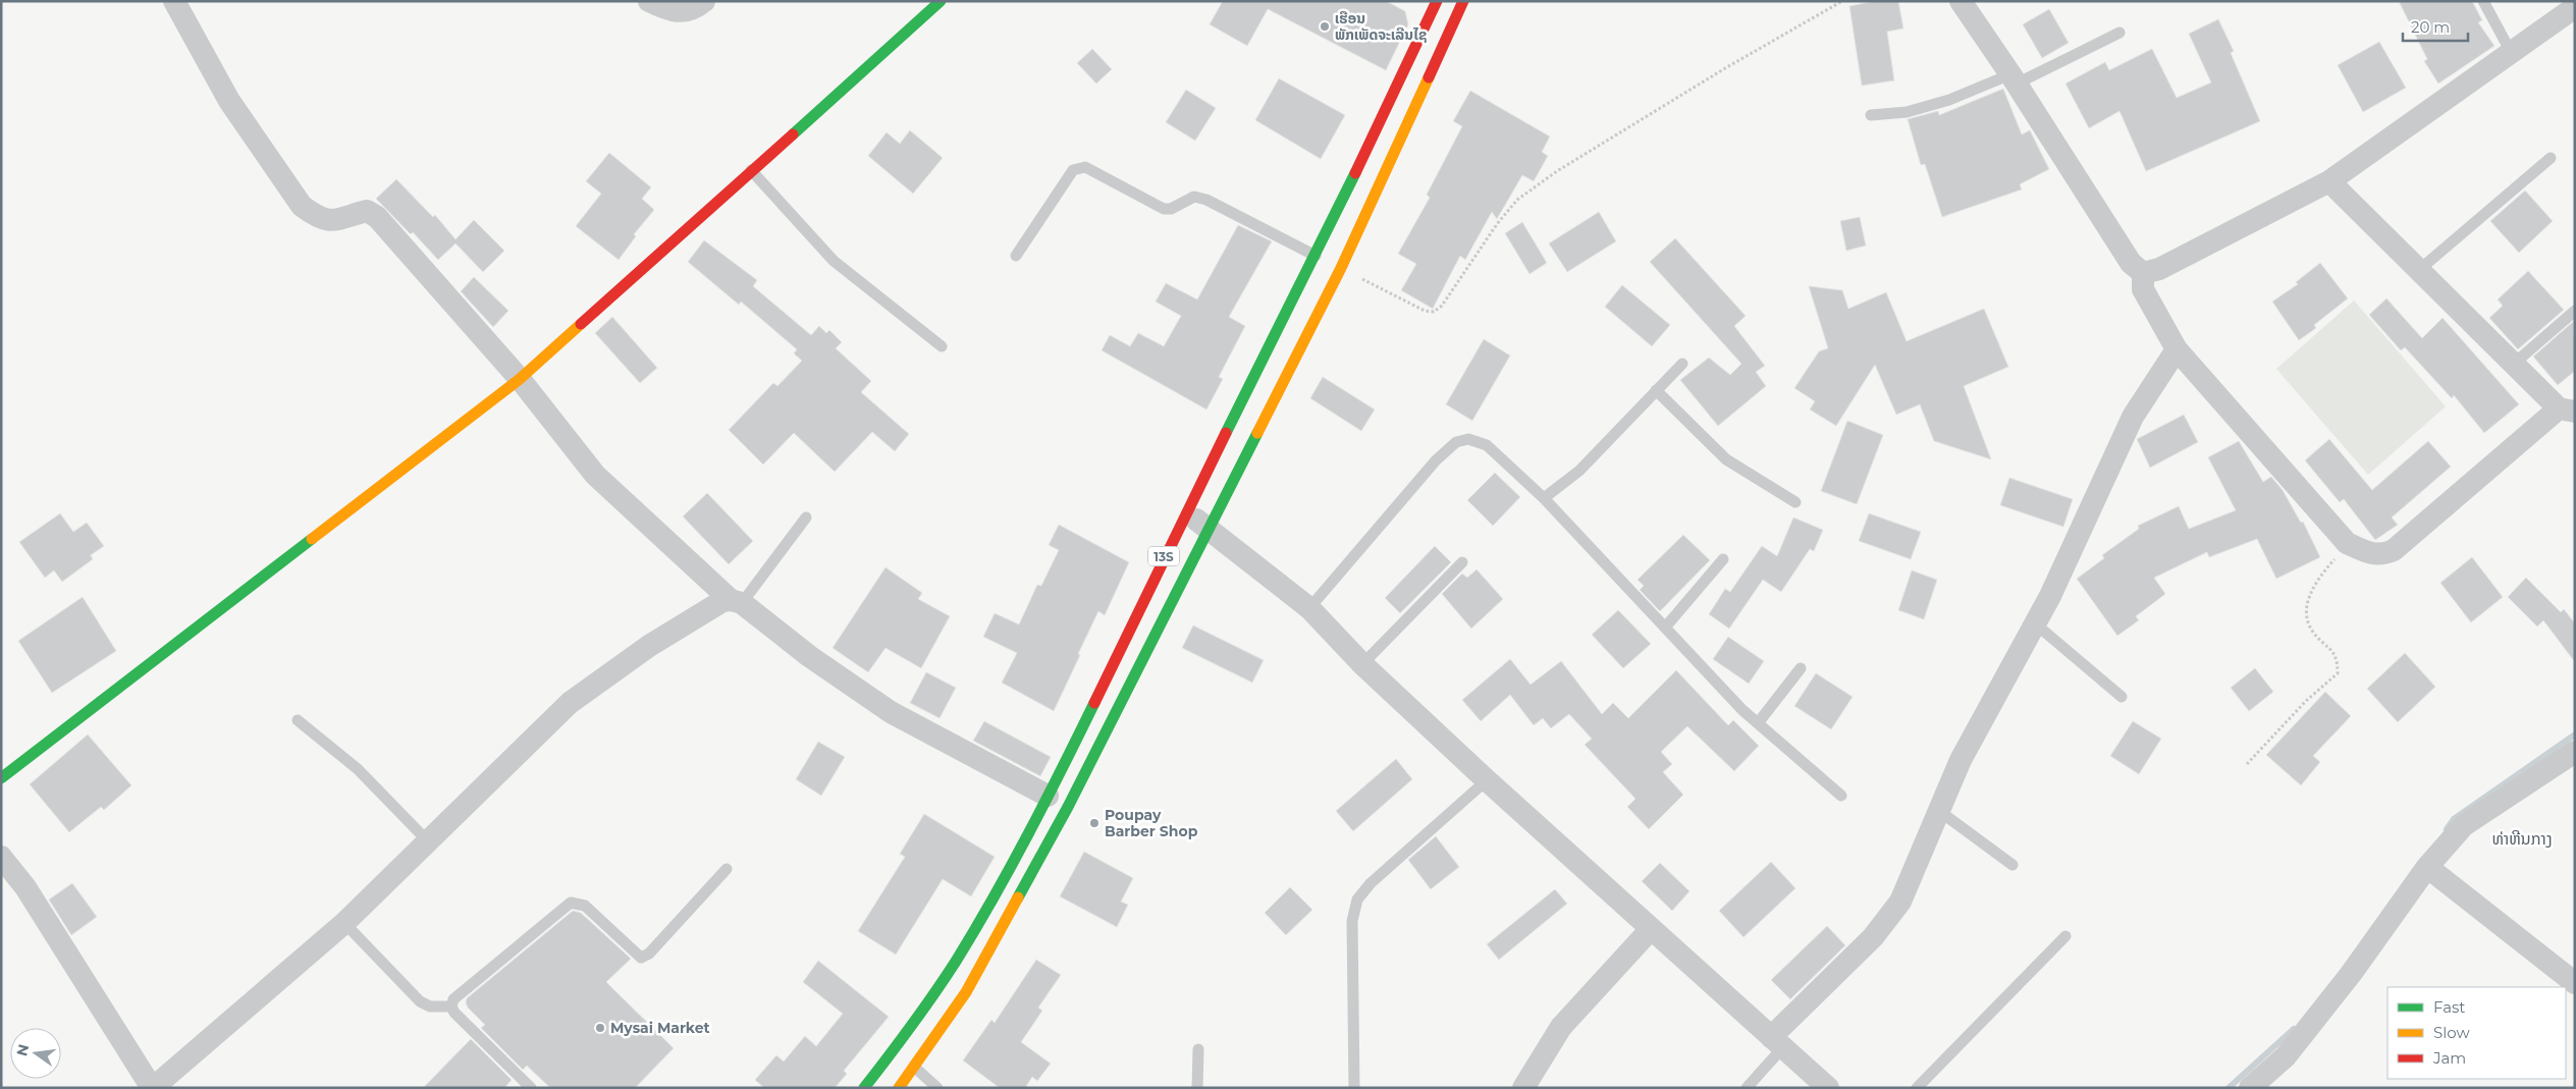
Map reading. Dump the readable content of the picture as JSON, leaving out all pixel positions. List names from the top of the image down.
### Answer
{
  "streets": {
    "main road": ["13S"]
  },
  "districts": ["ທ່າຫີນກາງ"],
  "places": ["ເຮືອນ ພັກເພັດຈະເລີນໄຊ", "Poupay Barber Shop", "Mysai Market"],
  "legend": ["Fast", "Slow", "Jam"],
  "scale_bar": "20 m",
  "north": "left"
}
